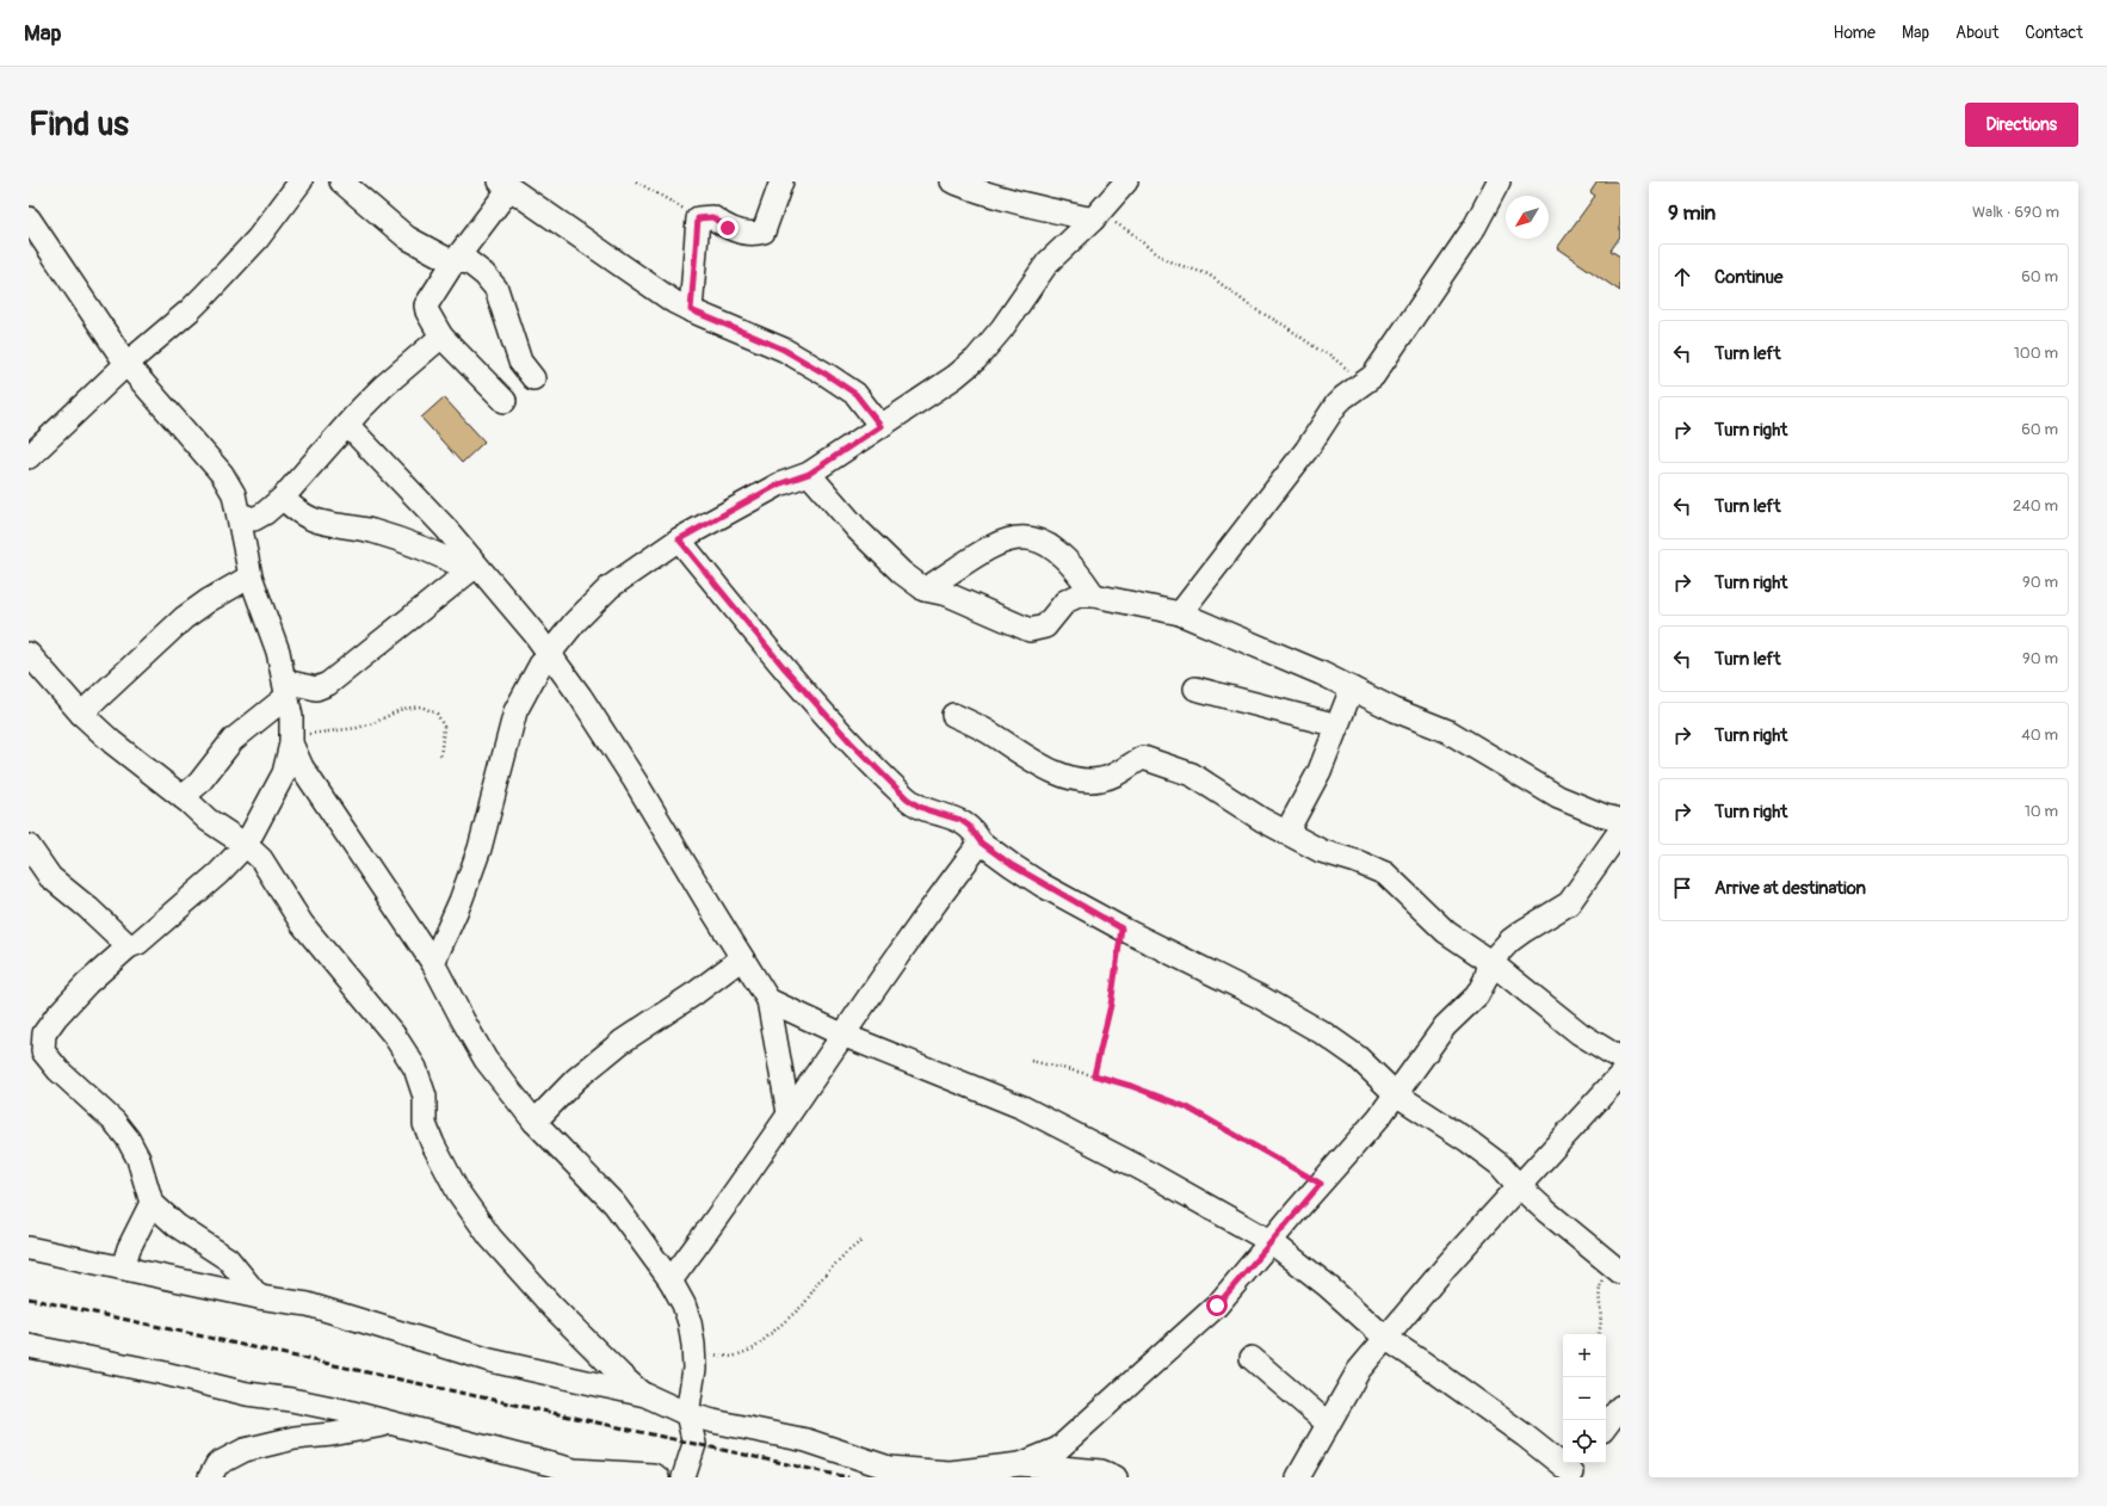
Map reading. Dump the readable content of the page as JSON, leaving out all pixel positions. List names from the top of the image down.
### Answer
{
  "north": "bottom left",
  "page": {
    "header": "Map",
    "nav": [
      "Home",
      "Map",
      "About",
      "Contact"
    ],
    "buttons": "Directions",
    "title": "Find us",
    "heading": ["9 min", "Walk · 690 m"],
    "list": [
      ["Continue", "60 m"],
      ["Turn left", "100 m"],
      ["Turn right", "60 m"],
      ["Turn left", "240 m"],
      ["Turn right", "90 m"],
      ["Turn left", "90 m"],
      ["Turn right", "40 m"],
      ["Turn right", "10 m"],
      "Arrive at destination"
    ],
    "map_buttons": ["+", "−"]
  }
}
